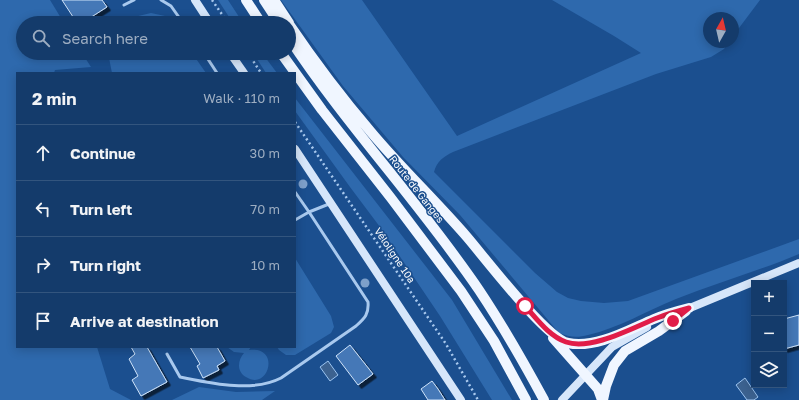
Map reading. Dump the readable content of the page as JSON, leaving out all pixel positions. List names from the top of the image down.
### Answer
{
  "streets": {
    "main road": ["Route de Ganges"],
    "path": ["Véloligne 10a"]
  },
  "north": "top",
  "page": {
    "search": "Search here",
    "heading": ["2 min", "Walk · 110 m"],
    "list": [
      ["Continue", "30 m"],
      ["Turn left", "70 m"],
      ["Turn right", "10 m"],
      "Arrive at destination"
    ],
    "map_buttons": ["+", "−"]
  }
}
